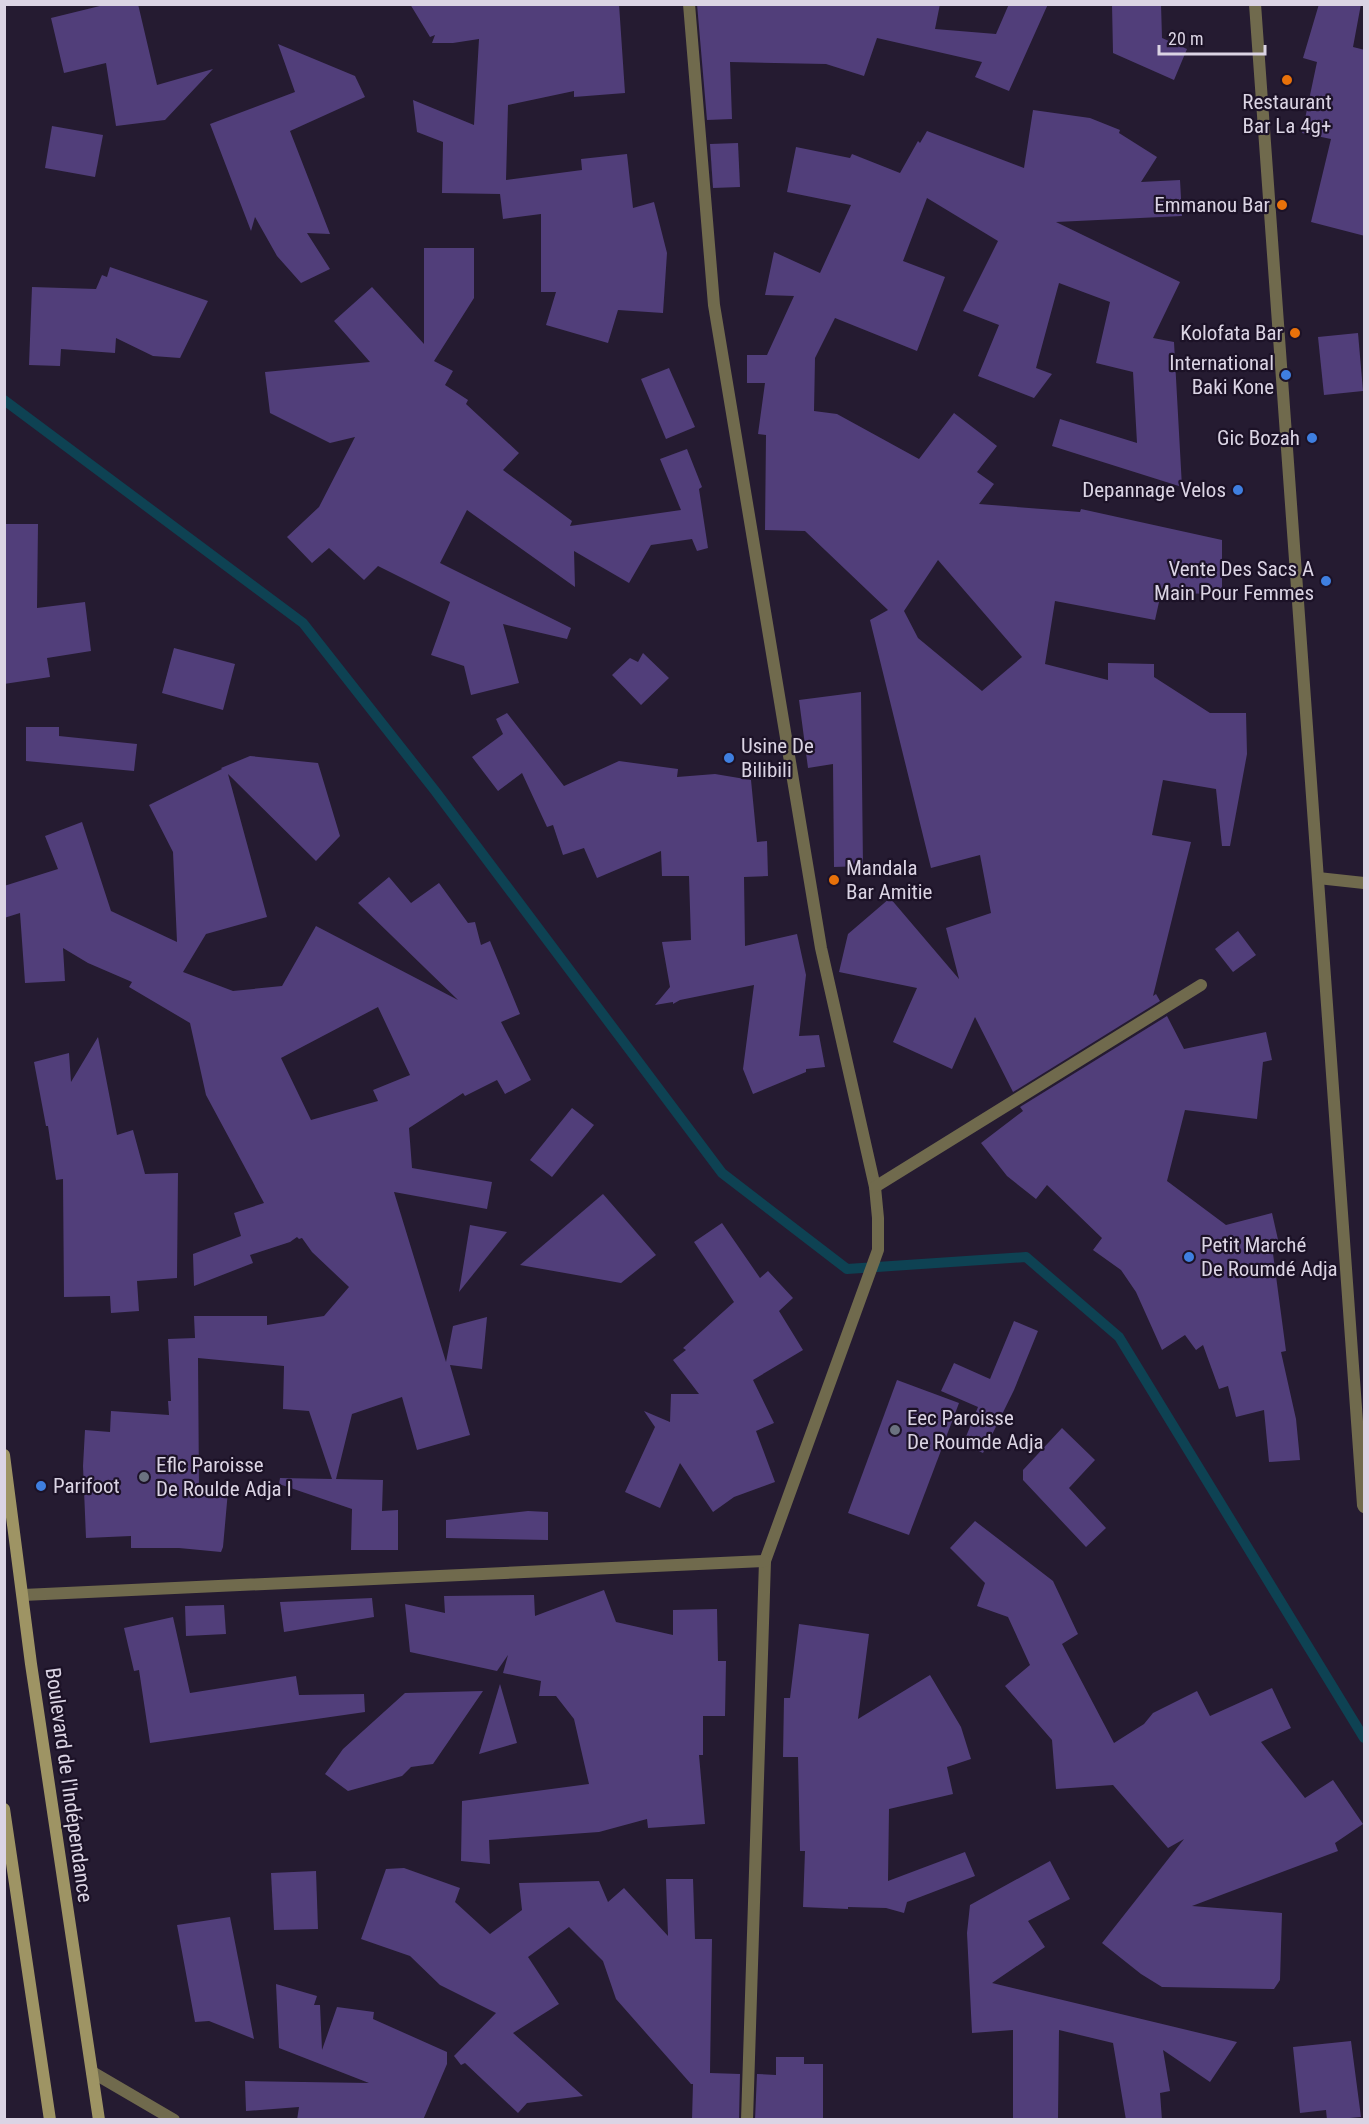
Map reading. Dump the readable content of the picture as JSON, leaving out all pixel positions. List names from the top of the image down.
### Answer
{
  "streets": {
    "main road": ["Boulevard de l'Indépendance"]
  },
  "places": [
    "Restaurant Bar La 4g+",
    "Emmanou Bar",
    "Kolofata Bar",
    "International Baki Kone",
    "Gic Bozah",
    "Depannage Velos",
    "Vente Des Sacs A Main Pour Femmes",
    "Usine De Bilibili",
    "Mandala Bar Amitie",
    "Petit Marché De Roumdé Adja",
    "Eec Paroisse De Roumde Adja",
    "Eflc Paroisse De Roulde Adja I",
    "Parifoot"
  ],
  "scale_bar": "20 m"
}
